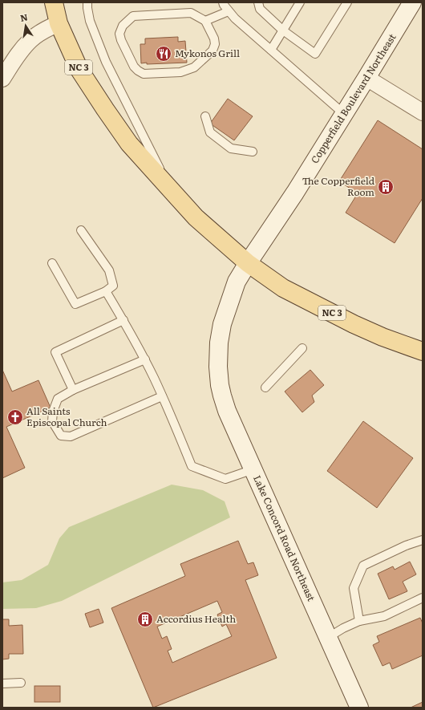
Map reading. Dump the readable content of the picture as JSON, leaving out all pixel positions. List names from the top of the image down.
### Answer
{
  "streets": {
    "main road": ["NC 3", "Copperfield Boulevard Northeast", "Lake Concord Road Northeast"]
  },
  "crossings": [
    ["NC 3", "Copperfield Boulevard Northeast"],
    ["Copperfield Boulevard Northeast", "Lake Concord Road Northeast"]
  ],
  "places": {
    "restaurant": ["Mykonos Grill"],
    "building": ["The Copperfield Room", "Accordius Health"],
    "church": ["All Saints Episcopal Church"]
  },
  "north": "top"
}
